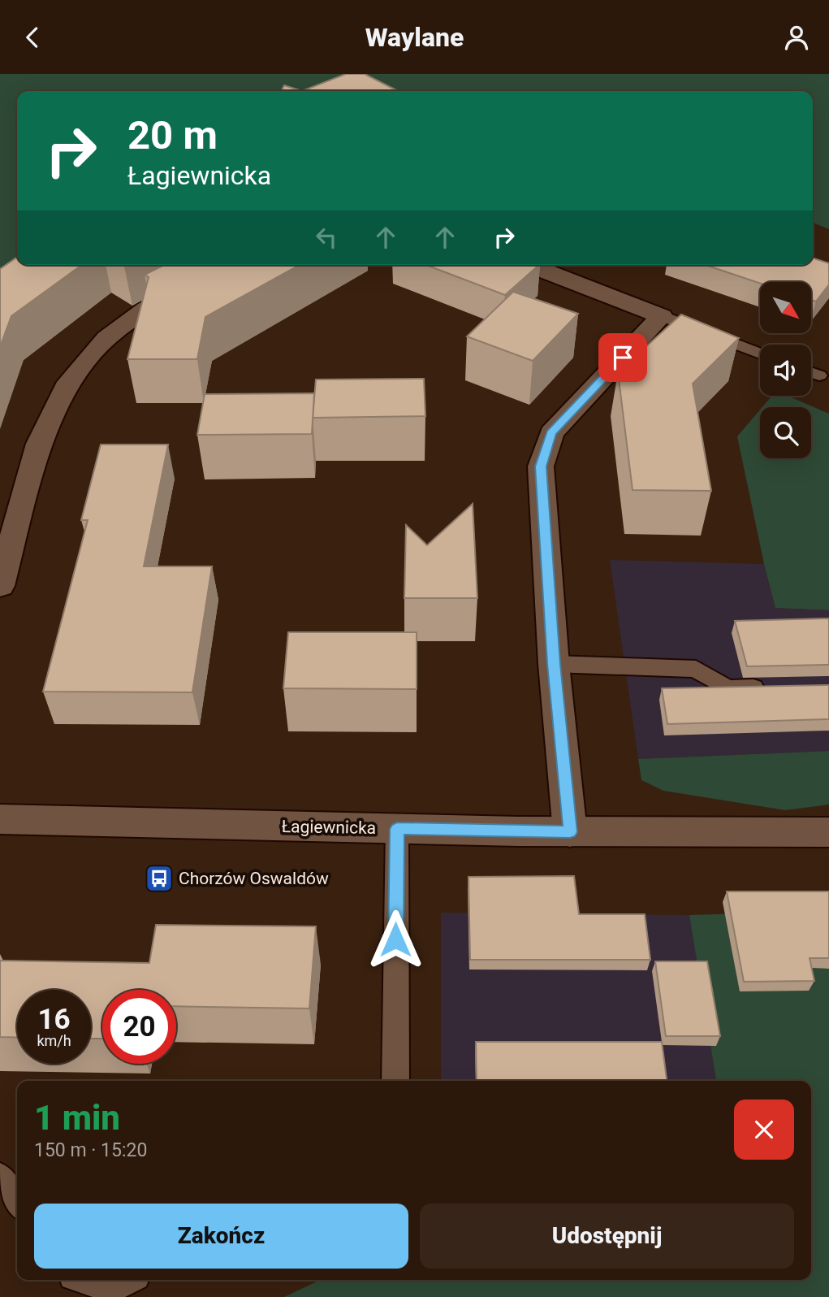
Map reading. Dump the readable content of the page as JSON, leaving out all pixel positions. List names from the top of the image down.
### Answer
{
  "streets": {
    "street": ["Łagiewnicka"]
  },
  "places": {
    "bus stop": ["Chorzów Oswaldów"]
  },
  "north": "bottom right",
  "page": {
    "header": "Waylane",
    "turn": ["20 m", "Łagiewnicka"],
    "speed": "16 km/h",
    "limit": "20",
    "heading": ["1 min", "150 m · 15:20"],
    "buttons": ["Zakończ", "Udostępnij"]
  }
}
